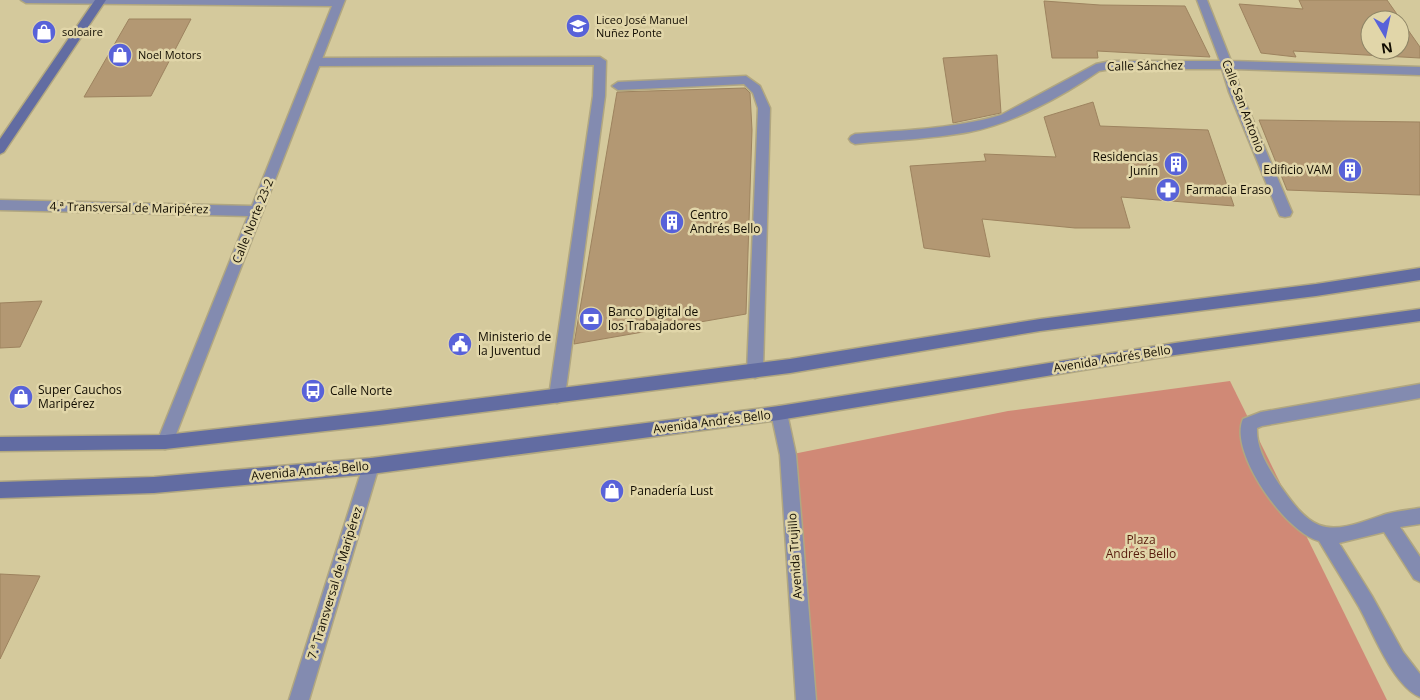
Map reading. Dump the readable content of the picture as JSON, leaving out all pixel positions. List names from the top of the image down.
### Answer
{
  "streets": {
    "street": [
      "Calle Sánchez",
      "Calle San Antonio",
      "4.ª Transversal de Maripérez",
      "Calle Norte 23-2",
      "Avenida Andrés Bello",
      "Avenida Trujillo",
      "7.ª Transversal de Maripérez"
    ]
  },
  "crossings": [
    ["Calle Sánchez", "Calle San Antonio"],
    ["4.ª Transversal de Maripérez", "Calle Norte 23-2"],
    ["Avenida Andrés Bello", "Avenida Trujillo"],
    ["Avenida Andrés Bello", "7.ª Transversal de Maripérez"]
  ],
  "parks": ["Plaza Andrés Bello"],
  "places": {
    "school or university": ["Liceo José Manuel Nuñez Ponte"],
    "shop": [
      "soloaire",
      "Noel Motors",
      "Super Cauchos Maripérez",
      "Panadería Lust"
    ],
    "building": ["Residencias Junín", "Edificio VAM", "Centro Andrés Bello"],
    "pharmacy": ["Farmacia Eraso"],
    "bank": ["Banco Digital de los Trabajadores"],
    "public building": ["Ministerio de la Juventud"],
    "bus stop": ["Calle Norte"]
  },
  "north": "bottom"
}
